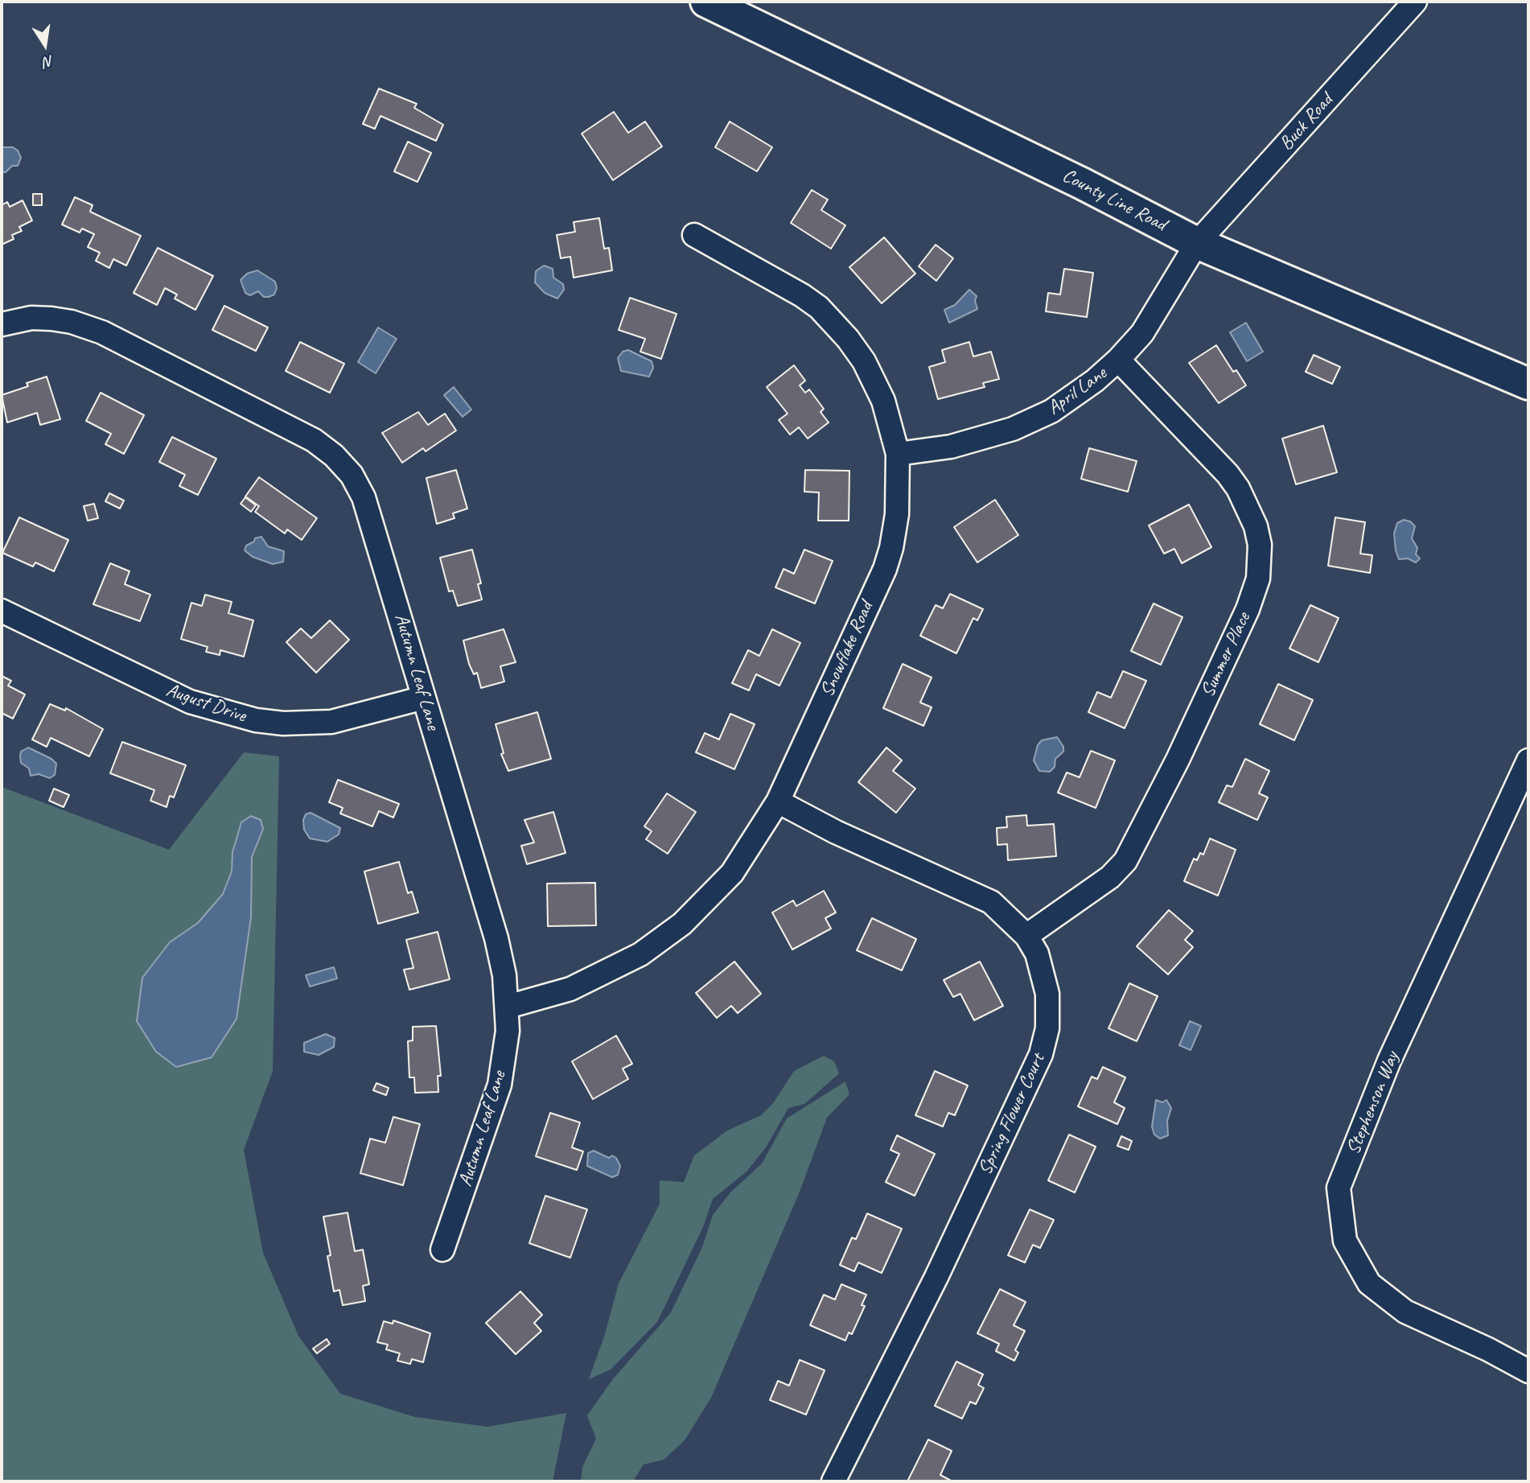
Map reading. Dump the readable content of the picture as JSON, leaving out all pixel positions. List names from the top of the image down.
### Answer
{
  "streets": {
    "main road": ["County Line Road"],
    "street": [
      "Buck Road",
      "April Lane",
      "Snowflake Road",
      "Summer Place",
      "Autumn Leaf Lane",
      "August Drive",
      "Stephenson Way",
      "Spring Flower Court"
    ]
  },
  "crossings": [
    ["Buck Road", "County Line Road"],
    ["Buck Road", "April Lane"],
    ["County Line Road", "April Lane"],
    ["April Lane", "Snowflake Road"],
    ["April Lane", "Summer Place"],
    ["Snowflake Road", "Autumn Leaf Lane"],
    ["Snowflake Road", "Spring Flower Court"],
    ["Summer Place", "Spring Flower Court"],
    ["Autumn Leaf Lane", "August Drive"]
  ],
  "north": "bottom"
}
